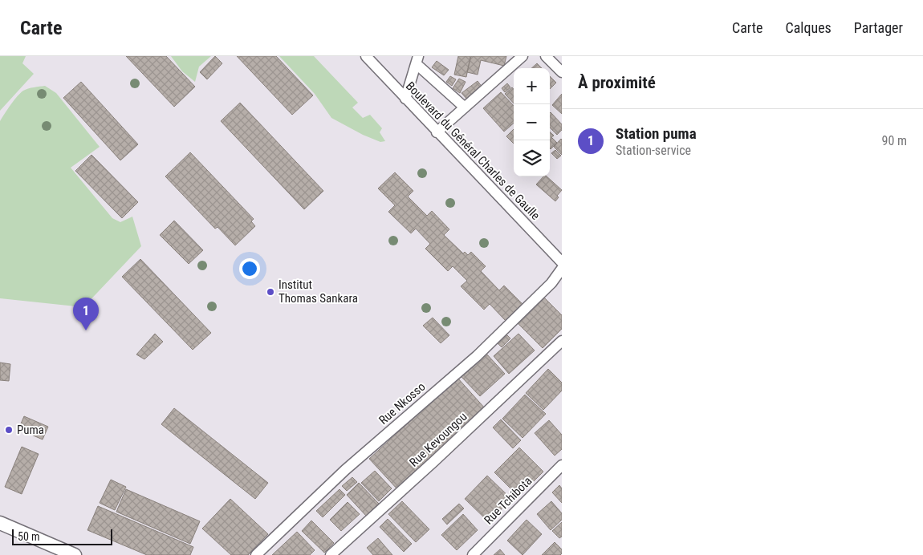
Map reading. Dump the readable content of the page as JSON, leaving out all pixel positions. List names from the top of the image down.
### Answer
{
  "streets": {
    "street": [
      "Boulevard du Général Charles de Gaulle",
      "Rue Nkosso",
      "Rue Kevoungou",
      "Rue Tchibota"
    ]
  },
  "places": ["Institut Thomas Sankara", "Puma"],
  "scale_bar": "50 m",
  "page": {
    "header": "Carte",
    "nav": ["Carte", "Calques", "Partager"],
    "heading": "À proximité",
    "map_buttons": ["+", "−"],
    "list": [
      {
        "mark": "1",
        "name": "Station puma",
        "note": "Station-service",
        "value": "90 m"
      }
    ],
    "pins": "1",
    "scale": "50 m"
  }
}
